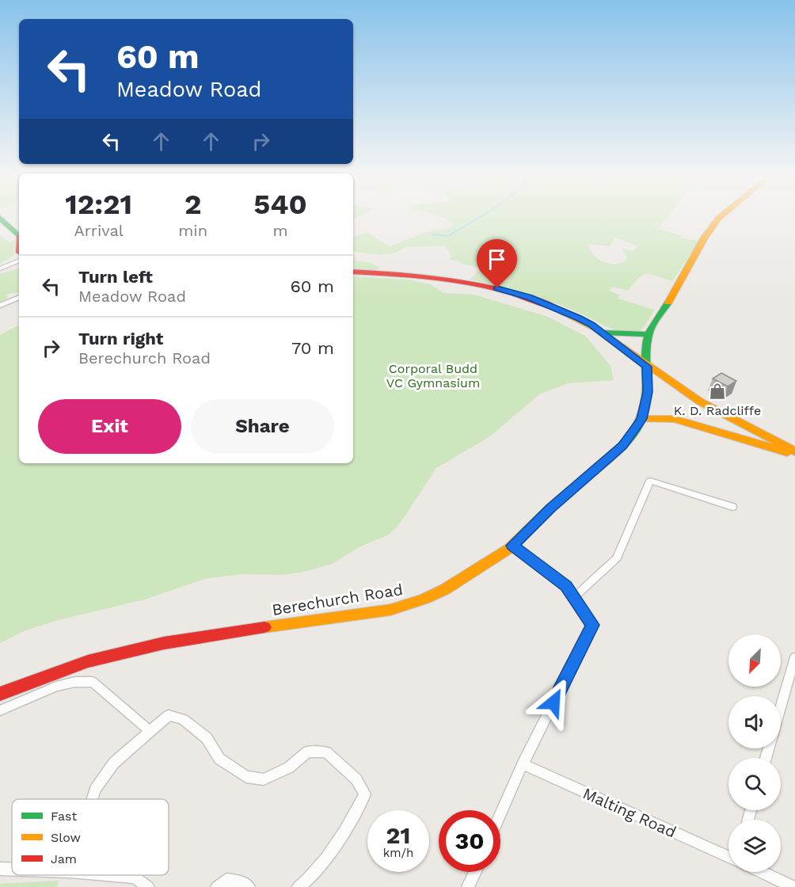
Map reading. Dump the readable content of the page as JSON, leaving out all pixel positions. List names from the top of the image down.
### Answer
{
  "streets": {
    "street": ["Berechurch Road", "Malting Road"]
  },
  "parks": ["Corporal Budd VC Gymnasium"],
  "places": {
    "shop": ["K. D. Radcliffe"]
  },
  "legend": ["Fast", "Slow", "Jam"],
  "north": "bottom left",
  "page": {
    "turn": ["60 m", "Meadow Road"],
    "eta": [
      "12:21",
      "Arrival",
      "2",
      "min",
      "540",
      "m"
    ],
    "list": [
      {
        "name": "Turn left",
        "note": "Meadow Road",
        "value": "60 m"
      },
      {
        "name": "Turn right",
        "note": "Berechurch Road",
        "value": "70 m"
      }
    ],
    "buttons": ["Exit", "Share"],
    "speed": "21 km/h",
    "limit": "30"
  }
}
